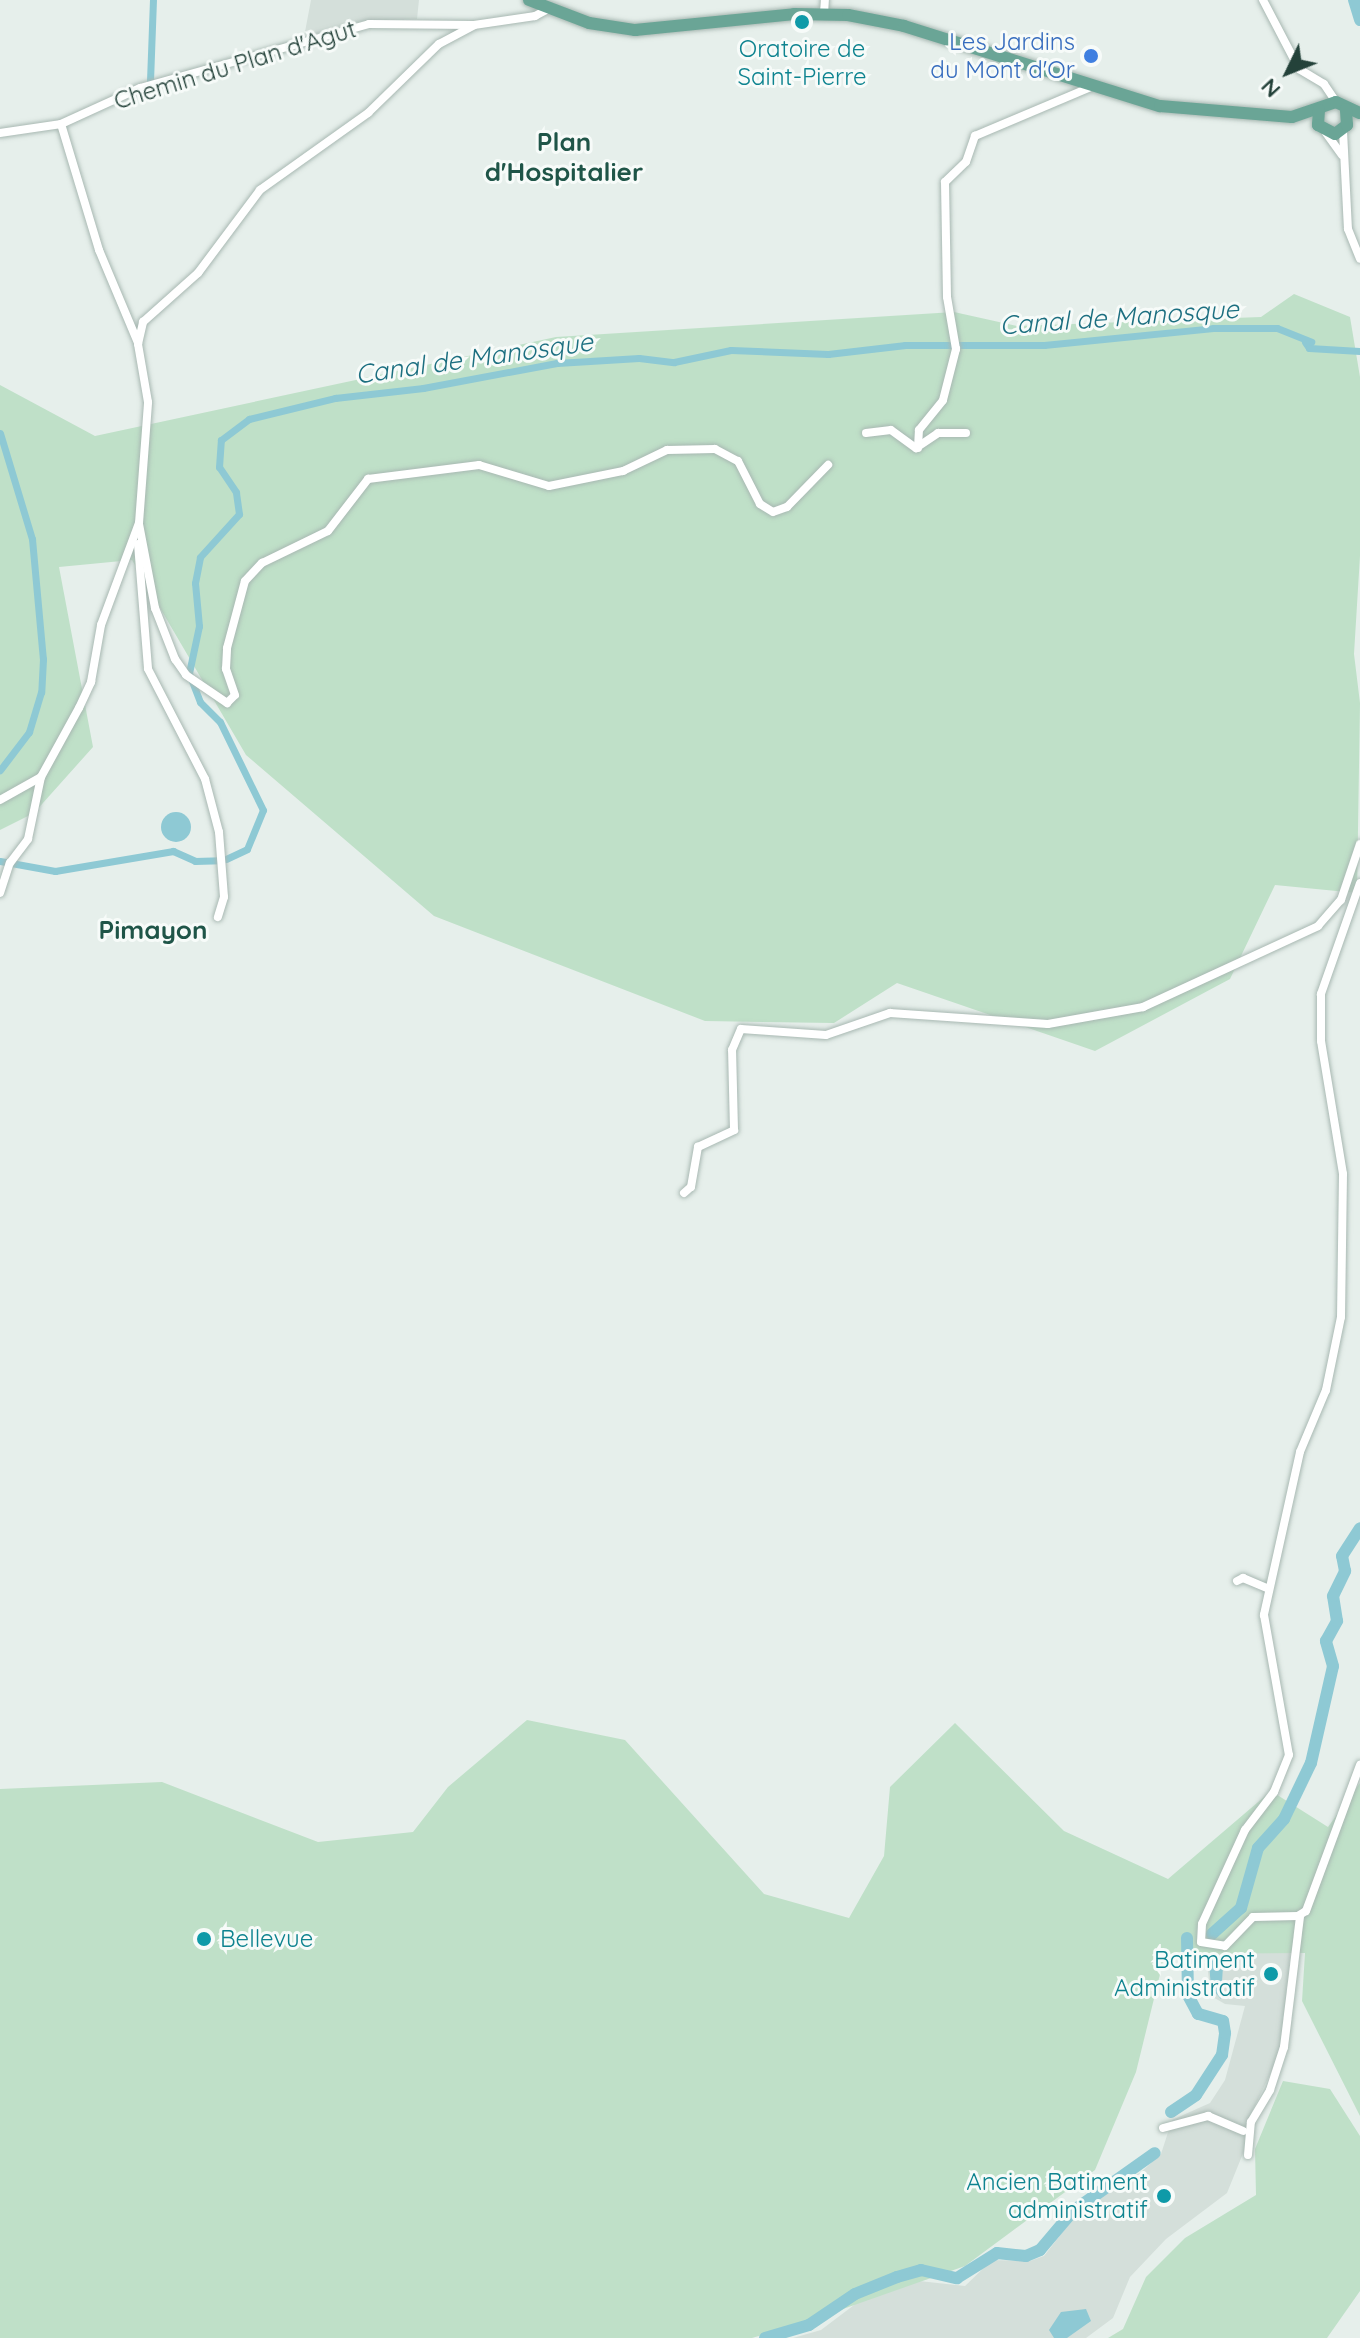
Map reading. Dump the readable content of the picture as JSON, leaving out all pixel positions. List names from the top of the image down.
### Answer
{
  "streets": {
    "street": ["Chemin du Plan d'Agut"]
  },
  "districts": ["Plan d'Hospitalier", "Pimayon"],
  "water": ["Canal de Manosque"],
  "places": [
    "Oratoire de Saint-Pierre",
    "Les Jardins du Mont d'Or",
    "Bellevue",
    "Batiment Administratif",
    "Ancien Batiment administratif"
  ],
  "north": "bottom left"
}
